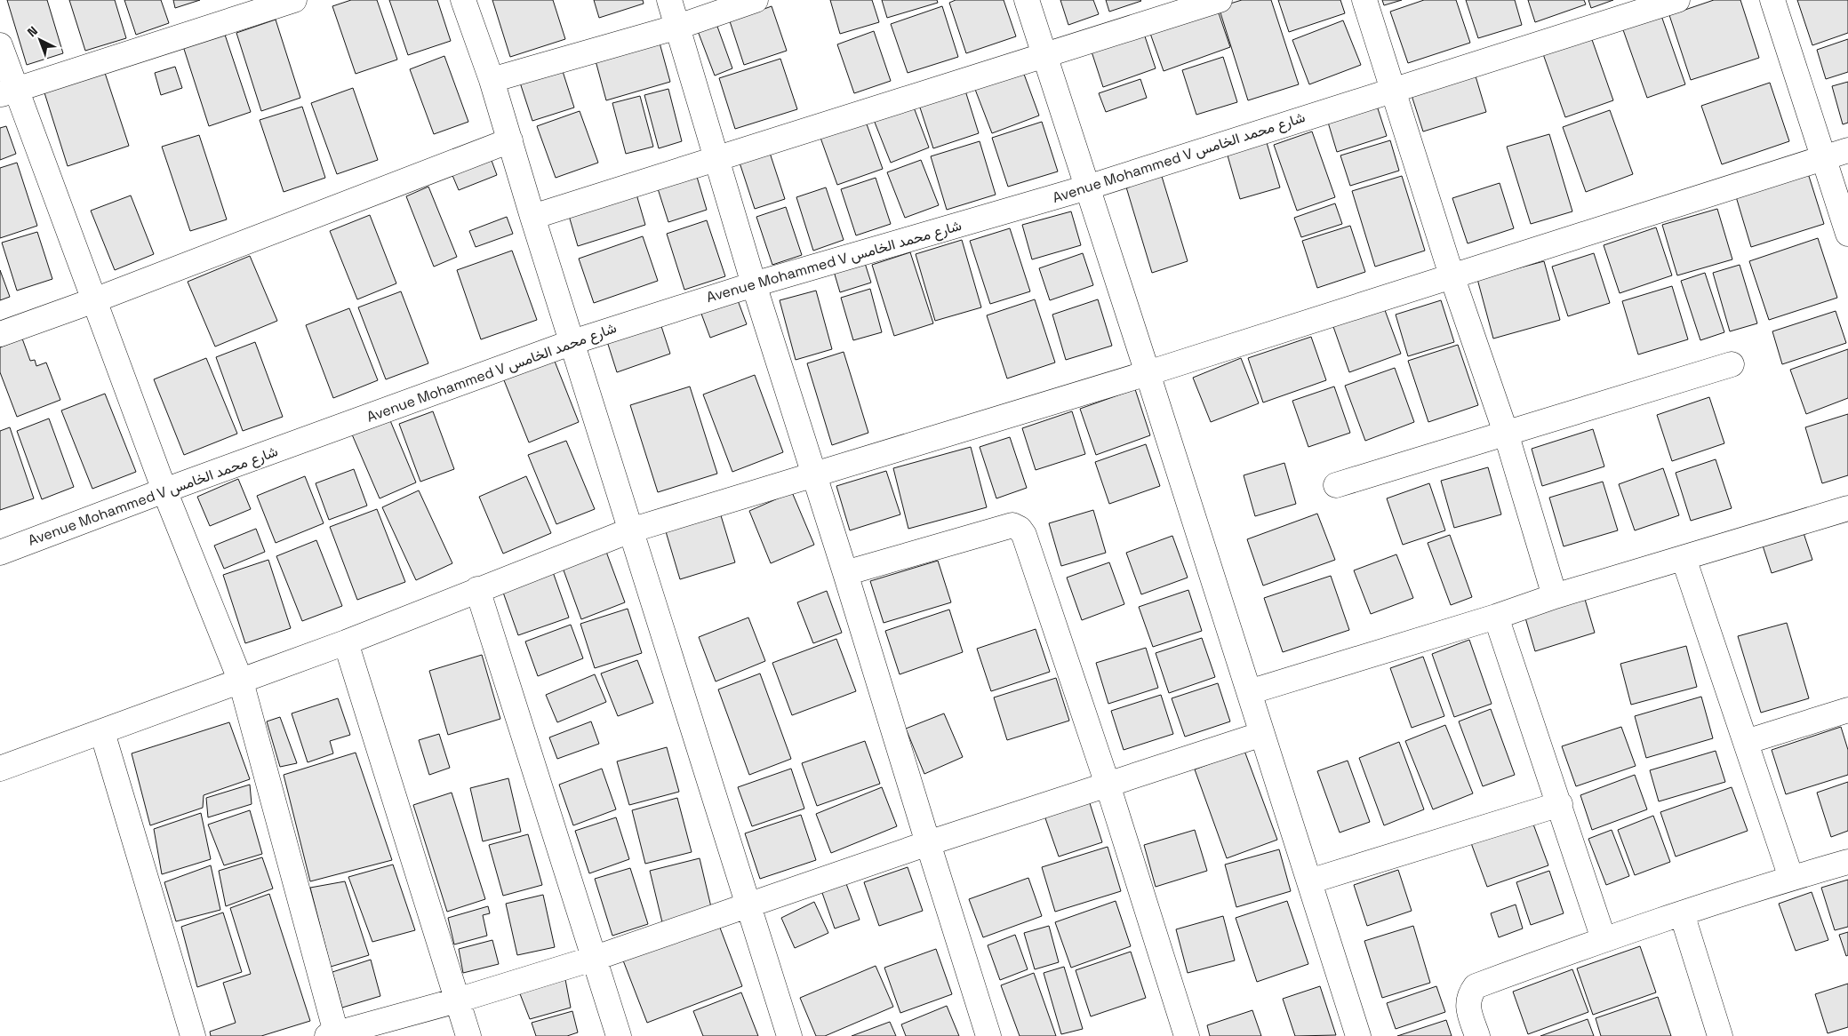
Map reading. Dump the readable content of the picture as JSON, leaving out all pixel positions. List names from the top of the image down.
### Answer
{
  "streets": {
    "street": ["Avenue Mohammed V شارع محمد الخامس"]
  },
  "north": "top left"
}
